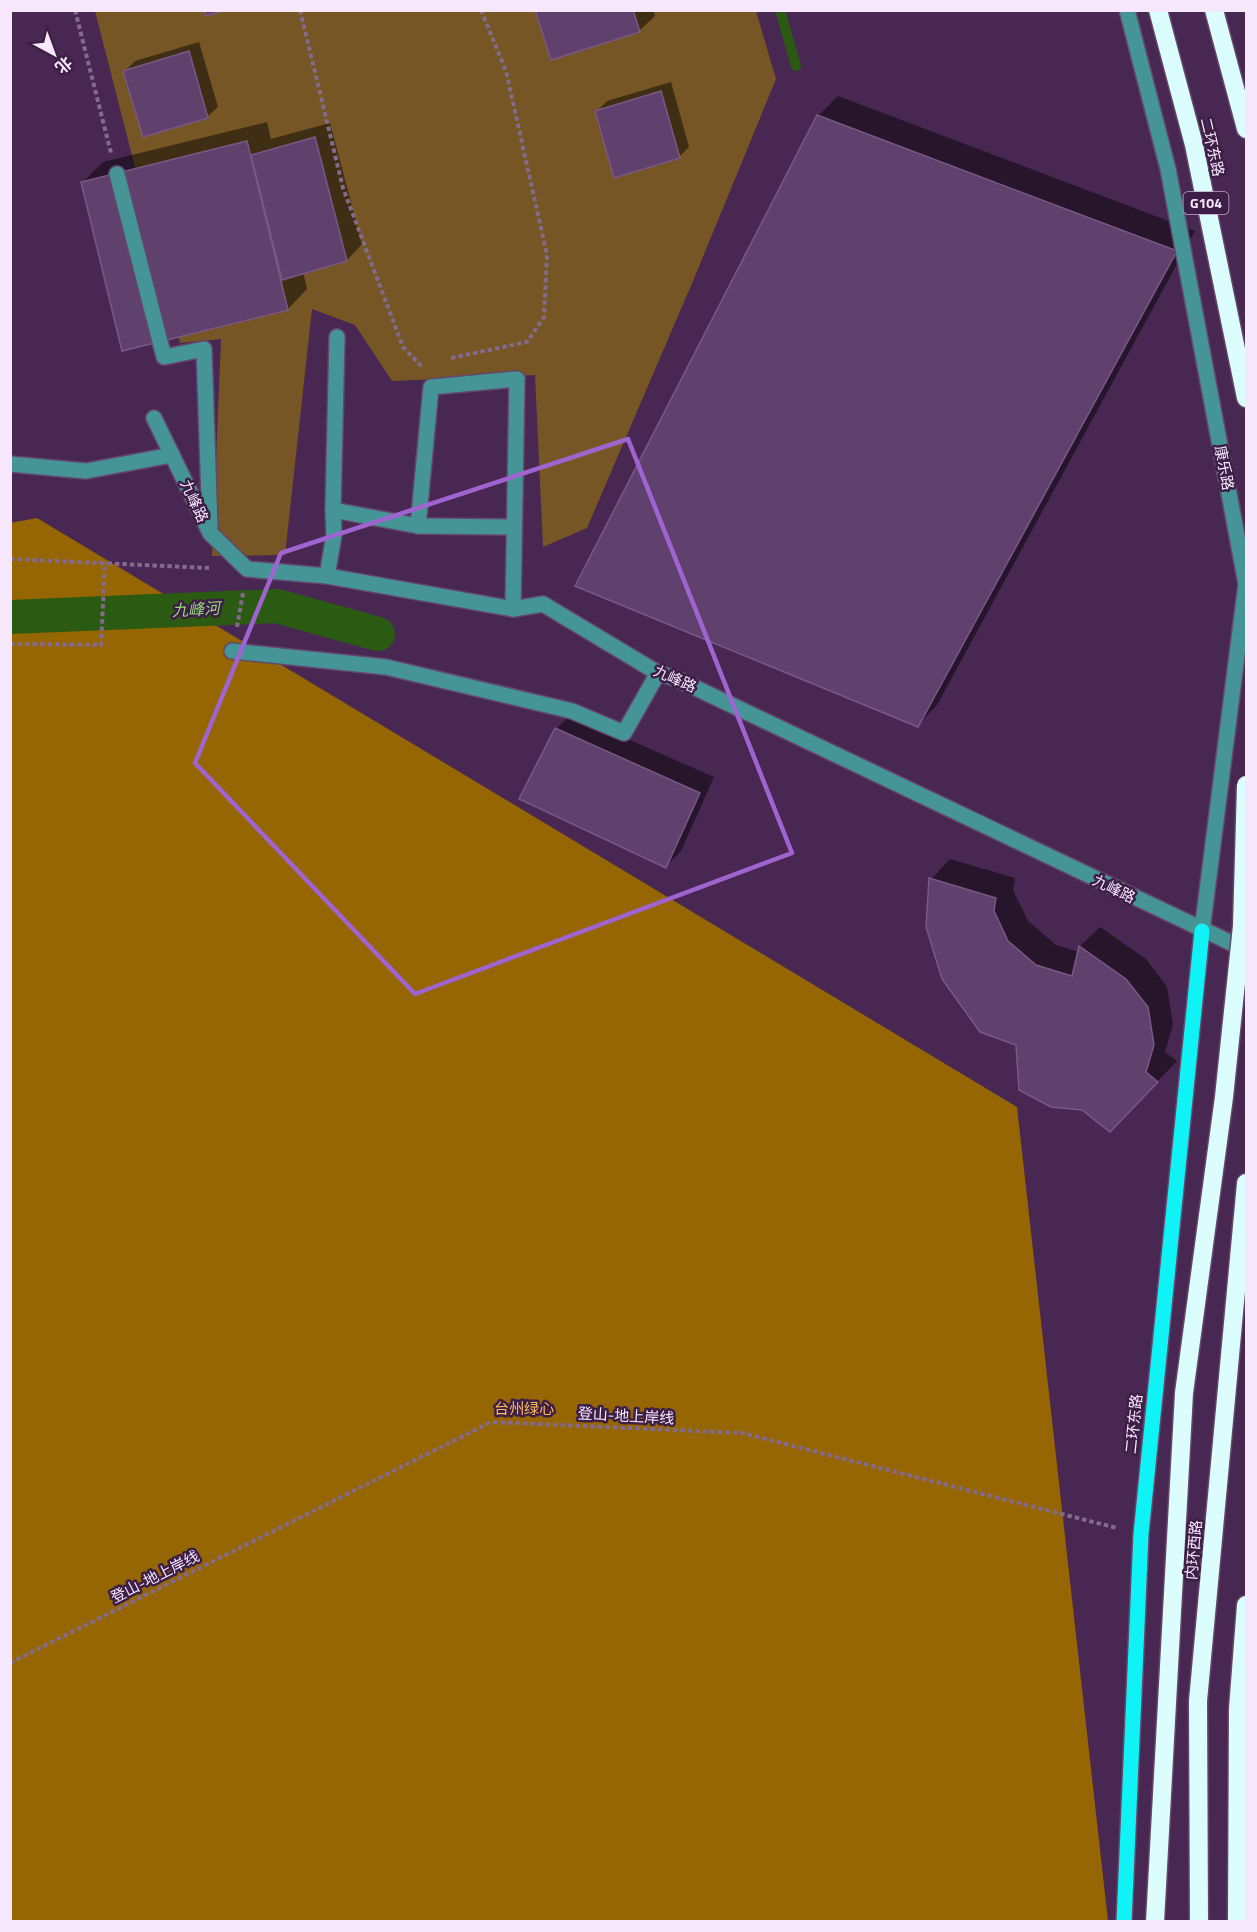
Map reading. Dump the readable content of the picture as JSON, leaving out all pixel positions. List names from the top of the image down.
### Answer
{
  "streets": {
    "highway": ["二环东路", "G104", "内环西路"],
    "street": ["康乐路", "九峰路"],
    "path": ["登山-地上岸线"]
  },
  "crossings": [
    ["二环东路", "康乐路"],
    ["二环东路", "九峰路"],
    ["二环东路", "登山-地上岸线"],
    ["康乐路", "九峰路"]
  ],
  "water": ["九峰河"],
  "parks": ["台州绿心"],
  "north": "bottom right"
}
